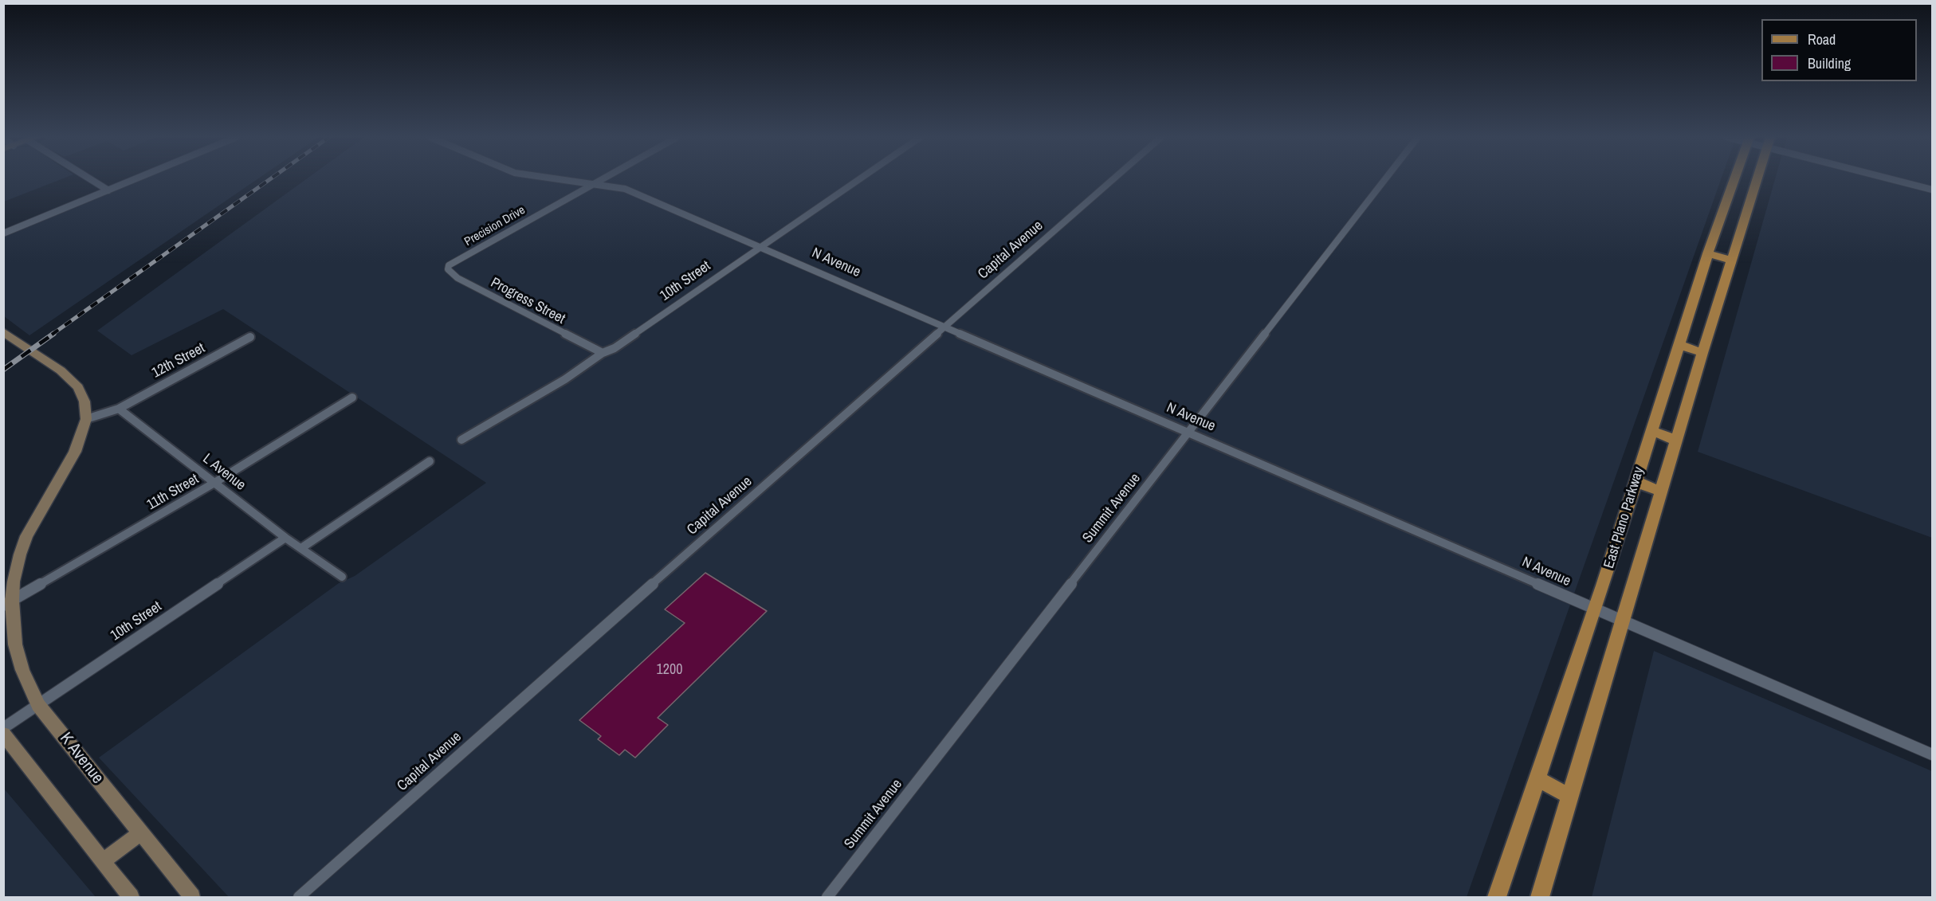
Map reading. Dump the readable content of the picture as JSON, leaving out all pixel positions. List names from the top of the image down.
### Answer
{
  "streets": {
    "main road": ["East Plano Parkway", "K Avenue"],
    "street": [
      "Precision Drive",
      "Capital Avenue",
      "N Avenue",
      "10th Street",
      "Progress Street",
      "12th Street",
      "L Avenue",
      "11th Street",
      "Summit Avenue"
    ]
  },
  "crossings": [
    ["Precision Drive", "N Avenue"],
    ["Precision Drive", "Progress Street"],
    ["Capital Avenue", "N Avenue"],
    ["N Avenue", "10th Street"],
    ["N Avenue", "Summit Avenue"],
    ["N Avenue", "East Plano Parkway"],
    ["10th Street", "Progress Street"],
    ["10th Street", "L Avenue"],
    ["10th Street", "K Avenue"],
    ["12th Street", "L Avenue"],
    ["L Avenue", "11th Street"],
    ["11th Street", "K Avenue"]
  ],
  "house_numbers": ["1200"],
  "legend": ["Road", "Building"]
}
